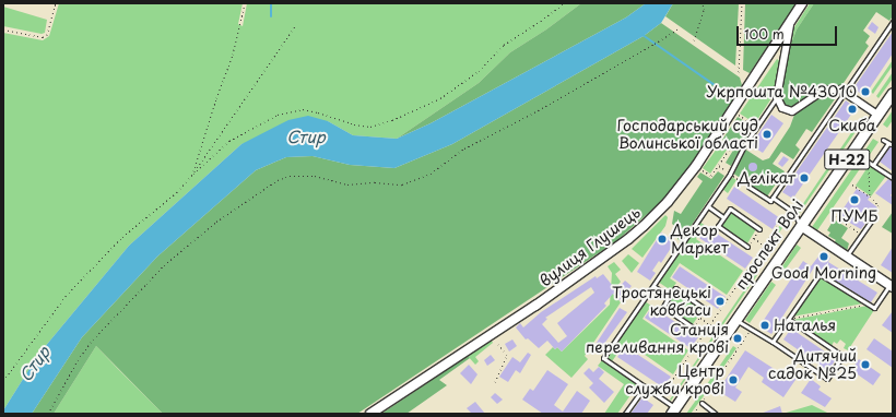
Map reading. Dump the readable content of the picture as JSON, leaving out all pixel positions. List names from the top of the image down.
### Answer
{
  "streets": {
    "main road": ["Н-22", "проспект Волі"],
    "street": ["вулиця Глушець"]
  },
  "water": ["Стир"],
  "places": [
    "Укрпошта №43010",
    "Скиба",
    "Господарський суд Волинської області",
    "Делікат",
    "ПУМБ",
    "Декор Маркет",
    "Good Morning",
    "Тростянецькі ковбаси",
    "Наталья",
    "Станція переливання крові",
    "Дитячий садок №25",
    "Центр служби крові"
  ],
  "scale_bar": "100 m"
}
